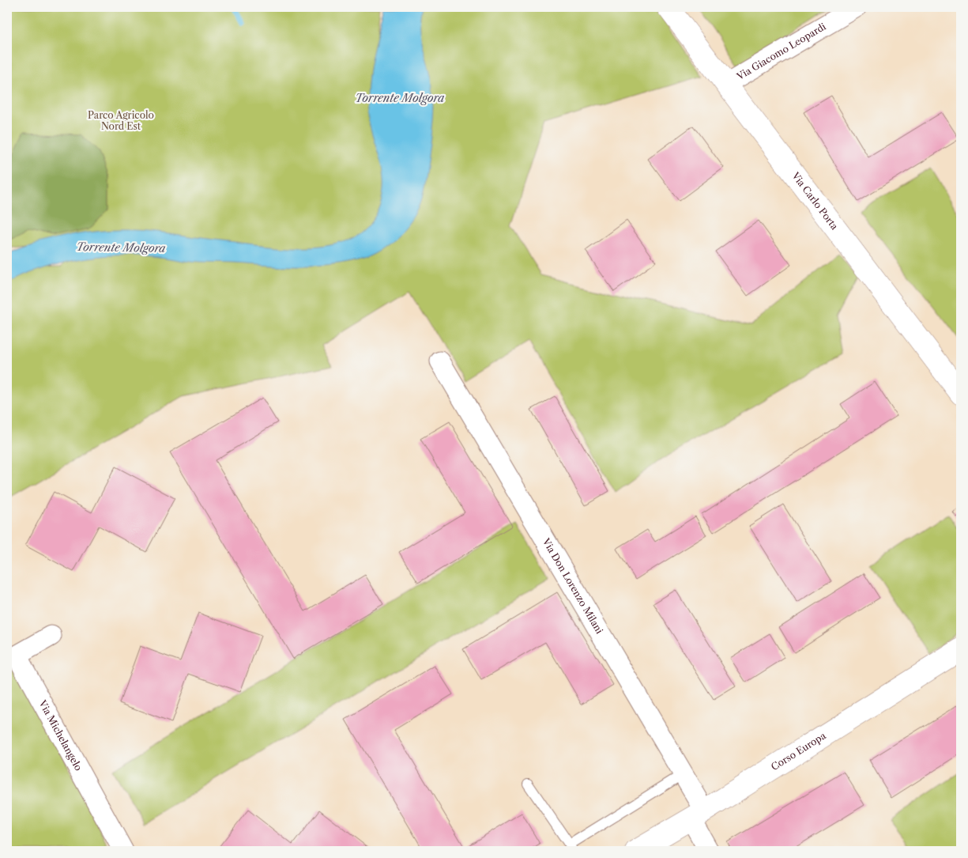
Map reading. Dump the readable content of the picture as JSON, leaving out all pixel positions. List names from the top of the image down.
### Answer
{
  "streets": {
    "street": [
      "Via Giacomo Leopardi",
      "Via Carlo Porta",
      "Via Don Lorenzo Milani",
      "Via Michelangelo",
      "Corso Europa"
    ]
  },
  "crossings": [
    ["Via Giacomo Leopardi", "Via Carlo Porta"],
    ["Via Don Lorenzo Milani", "Corso Europa"]
  ],
  "water": ["Torrente Molgora"],
  "parks": ["Parco Agricolo Nord Est"]
}
